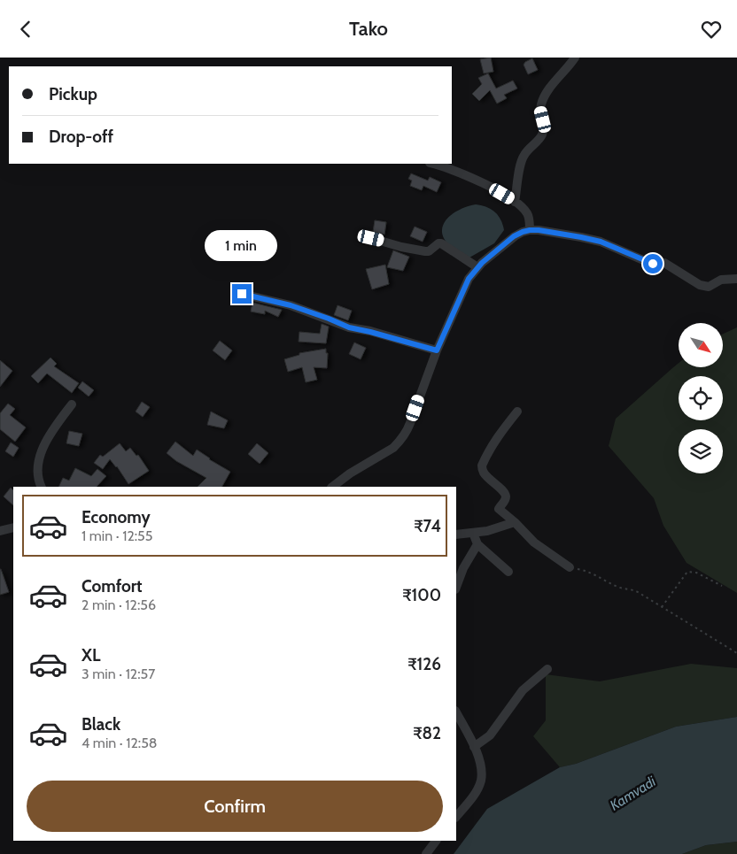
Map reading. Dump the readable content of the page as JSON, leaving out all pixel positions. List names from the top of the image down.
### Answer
{
  "water": ["Kamvadi"],
  "north": "bottom right",
  "page": {
    "header": "Tako",
    "banner": ["Pickup", "Drop-off"],
    "bubble": "1 min",
    "list": [
      {
        "name": "Economy",
        "note": "1 min · 12:55",
        "value": "₹74"
      },
      {
        "name": "Comfort",
        "note": "2 min · 12:56",
        "value": "₹100"
      },
      {
        "name": "XL",
        "note": "3 min · 12:57",
        "value": "₹126"
      },
      {
        "name": "Black",
        "note": "4 min · 12:58",
        "value": "₹82"
      }
    ],
    "buttons": "Confirm"
  }
}
